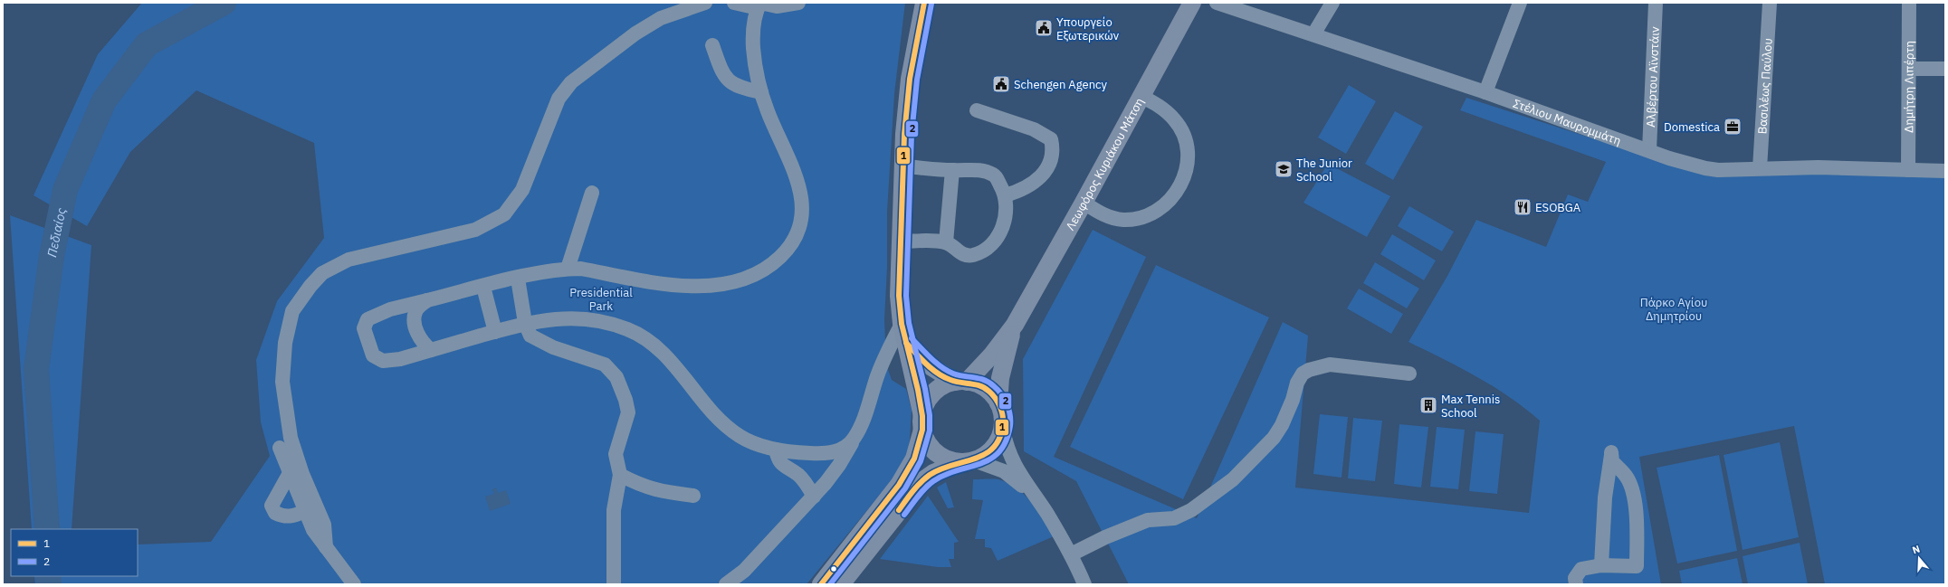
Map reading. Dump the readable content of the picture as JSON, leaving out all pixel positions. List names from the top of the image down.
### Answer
{
  "streets": {
    "main road": ["Λεωφόρος Κυριάκου Μάτση"],
    "street": [
      "Αλβέρτου Αϊνστάιν",
      "Βασιλέως Παύλου",
      "Δημήτρη Λιπέρτη",
      "Στέλιου Μαυρομμάτη"
    ]
  },
  "crossings": [
    ["Αλβέρτου Αϊνστάιν", "Στέλιου Μαυρομμάτη"],
    ["Βασιλέως Παύλου", "Στέλιου Μαυρομμάτη"],
    ["Δημήτρη Λιπέρτη", "Στέλιου Μαυρομμάτη"]
  ],
  "water": ["Πεδιαίος"],
  "parks": ["Presidential Park", "Πάρκο Αγίου Δημητρίου"],
  "places": {
    "public building": ["Υπουργείο Εξωτερικών", "Schengen Agency"],
    "office": ["Domestica"],
    "school or university": ["The Junior School"],
    "restaurant": ["ESOBGA"],
    "building": ["Max Tennis School"]
  },
  "lines": ["transit line 1", "transit line 2"],
  "legend": ["1", "2"],
  "north": "top"
}
